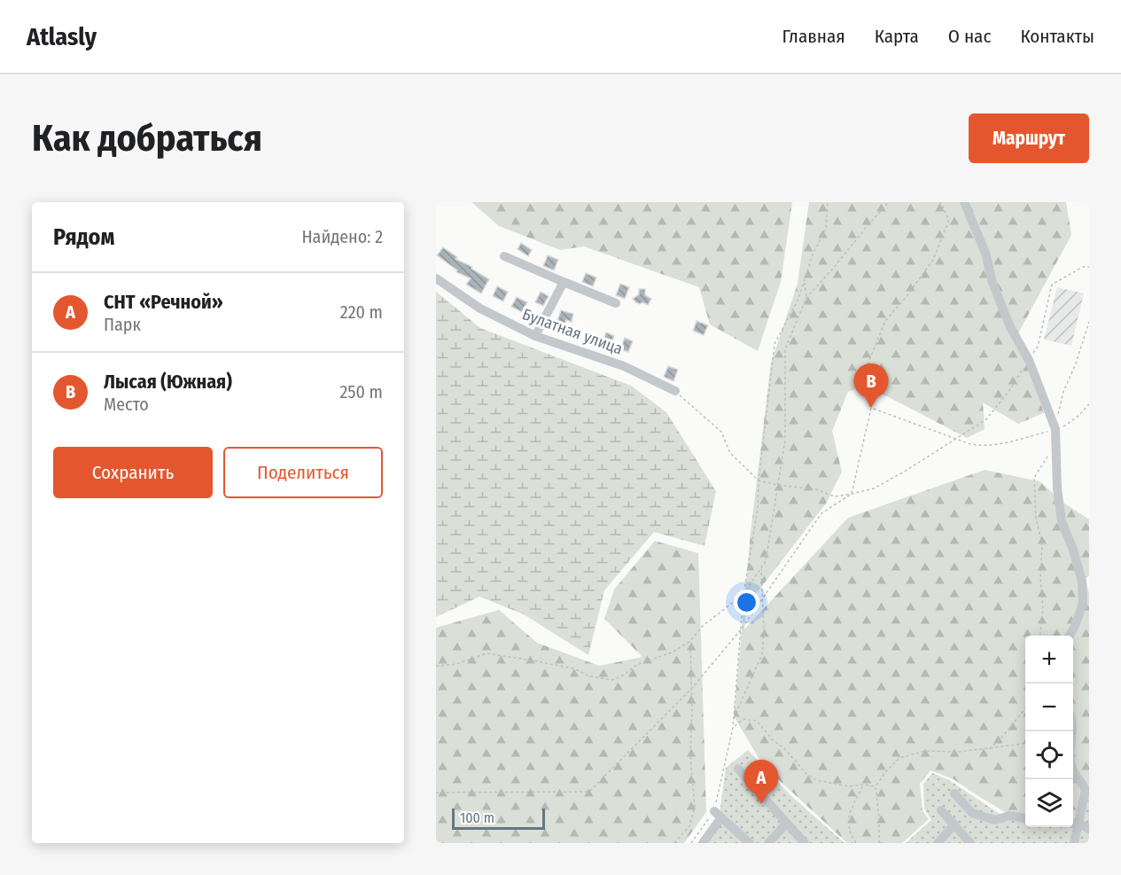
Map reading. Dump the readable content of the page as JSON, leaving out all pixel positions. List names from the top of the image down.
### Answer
{
  "streets": {
    "street": ["Булатная улица"]
  },
  "scale_bar": "100 m",
  "page": {
    "header": "Atlasly",
    "nav": [
      "Главная",
      "Карта",
      "О нас",
      "Контакты"
    ],
    "buttons": [
      "Маршрут",
      ["Сохранить", "Поделиться"]
    ],
    "title": "Как добраться",
    "heading": ["Рядом", "Найдено: 2"],
    "list": [
      {
        "mark": "A",
        "name": "СНТ «Речной»",
        "note": "Парк",
        "value": "220 m"
      },
      {
        "mark": "B",
        "name": "Лысая (Южная)",
        "note": "Место",
        "value": "250 m"
      }
    ],
    "pins": ["B", "A"],
    "map_buttons": ["+", "−"],
    "scale": "100 m"
  }
}
